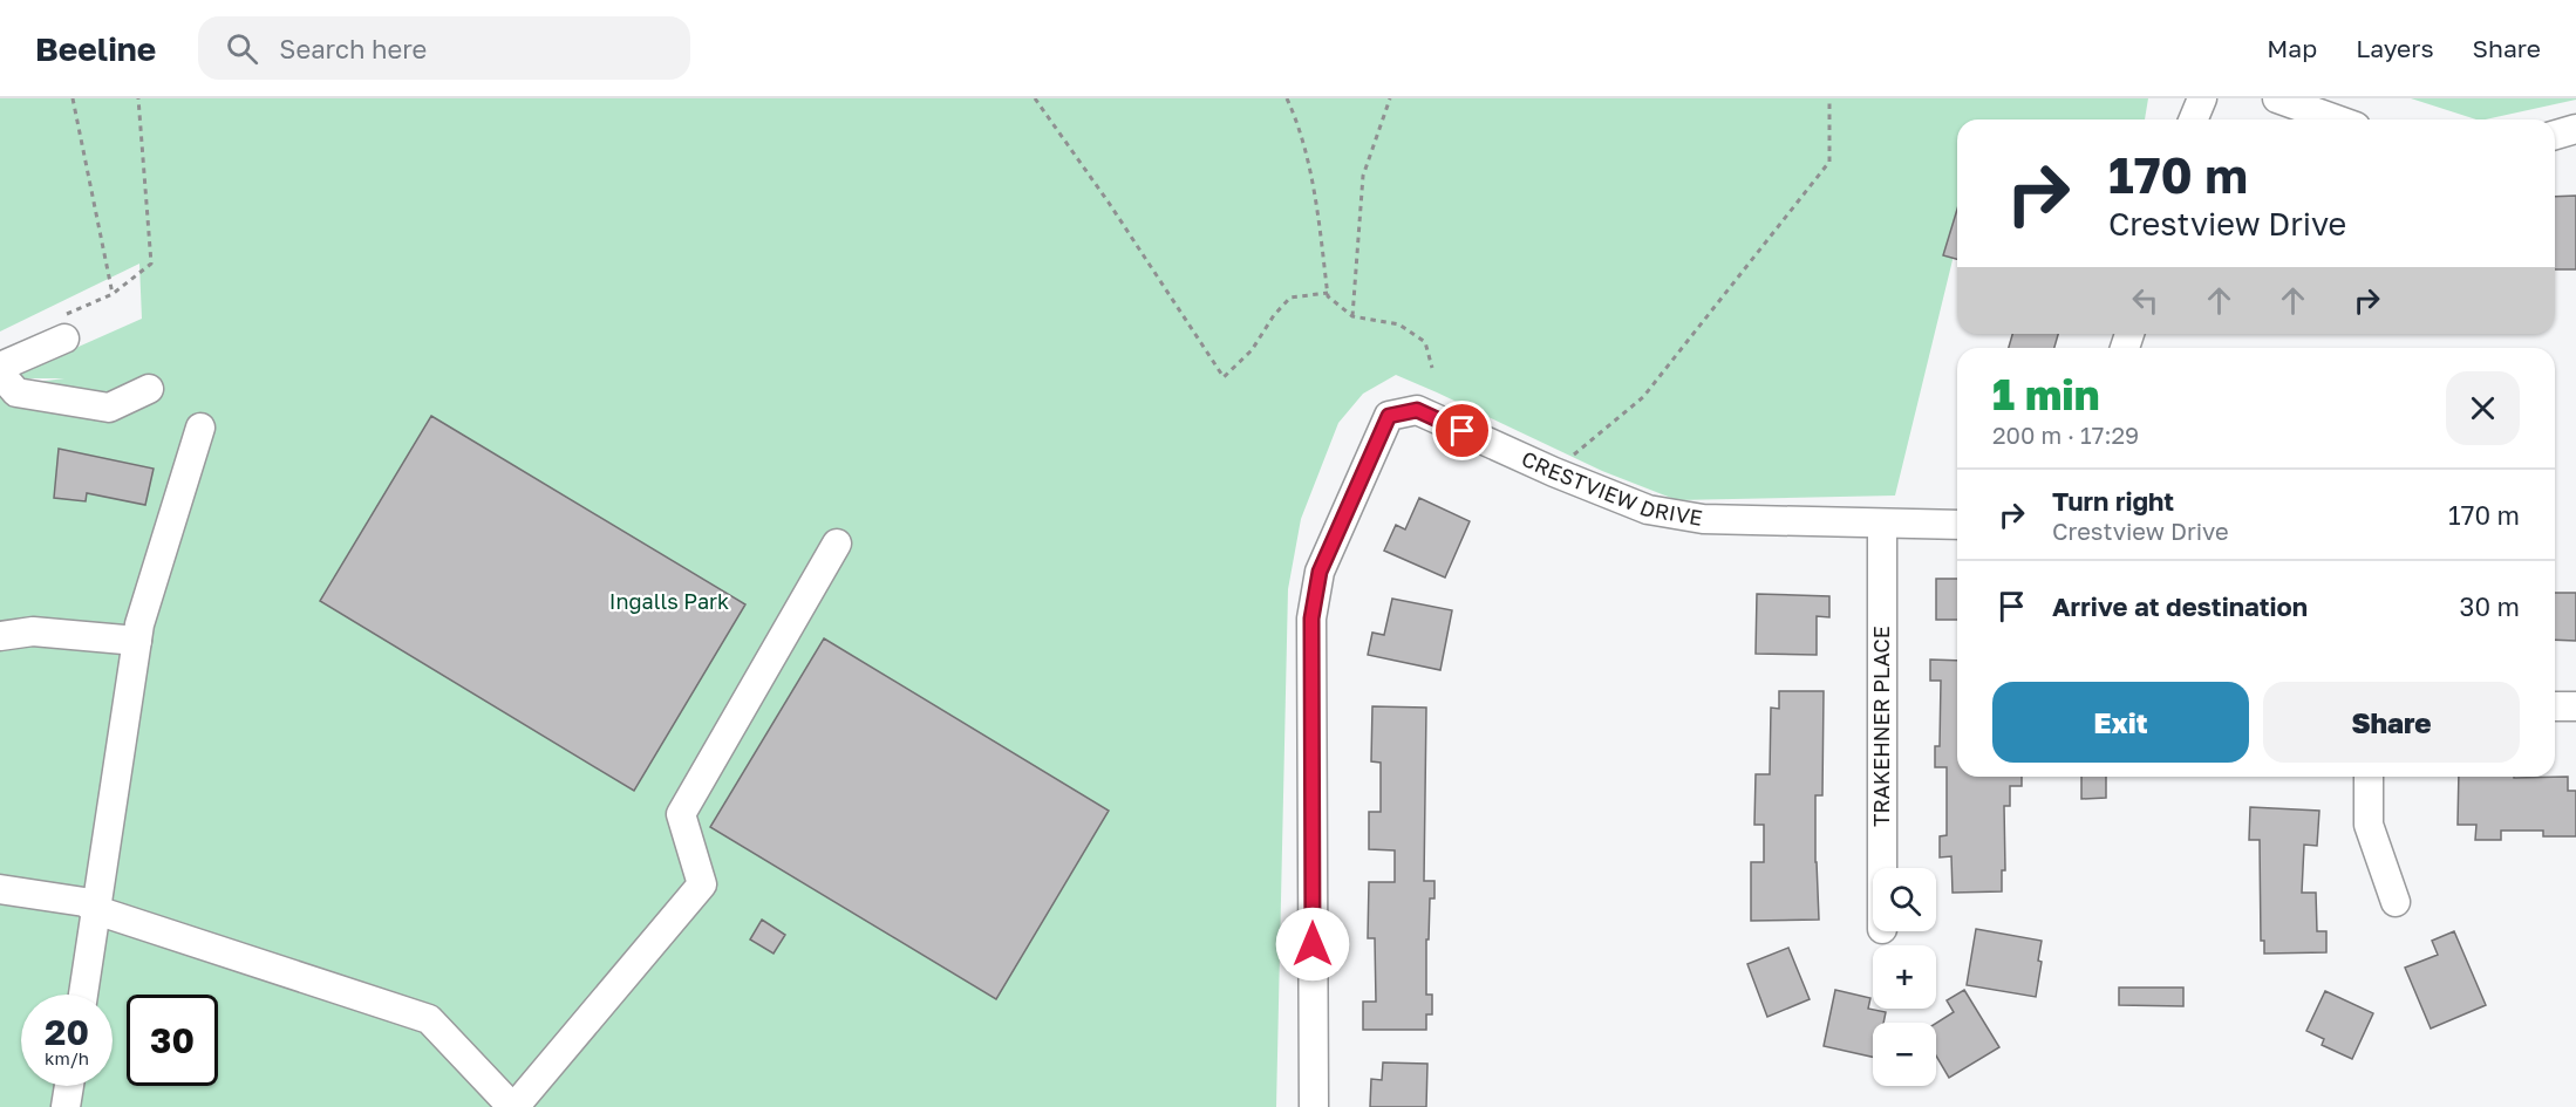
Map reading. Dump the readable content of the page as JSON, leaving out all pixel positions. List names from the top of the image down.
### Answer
{
  "streets": {
    "street": ["CRESTVIEW DRIVE", "TRAKEHNER PLACE"]
  },
  "crossings": [
    ["CRESTVIEW DRIVE", "TRAKEHNER PLACE"]
  ],
  "parks": ["Ingalls Park"],
  "page": {
    "header": "Beeline",
    "search": "Search here",
    "nav": ["Map", "Layers", "Share"],
    "turn": ["170 m", "Crestview Drive"],
    "heading": ["1 min", "200 m · 17:29"],
    "list": [
      {
        "name": "Turn right",
        "note": "Crestview Drive",
        "value": "170 m"
      },
      {
        "name": "Arrive at destination",
        "value": "30 m"
      }
    ],
    "buttons": ["Exit", "Share"],
    "map_buttons": ["+", "−"],
    "speed": "20 km/h",
    "limit": "30"
  }
}
